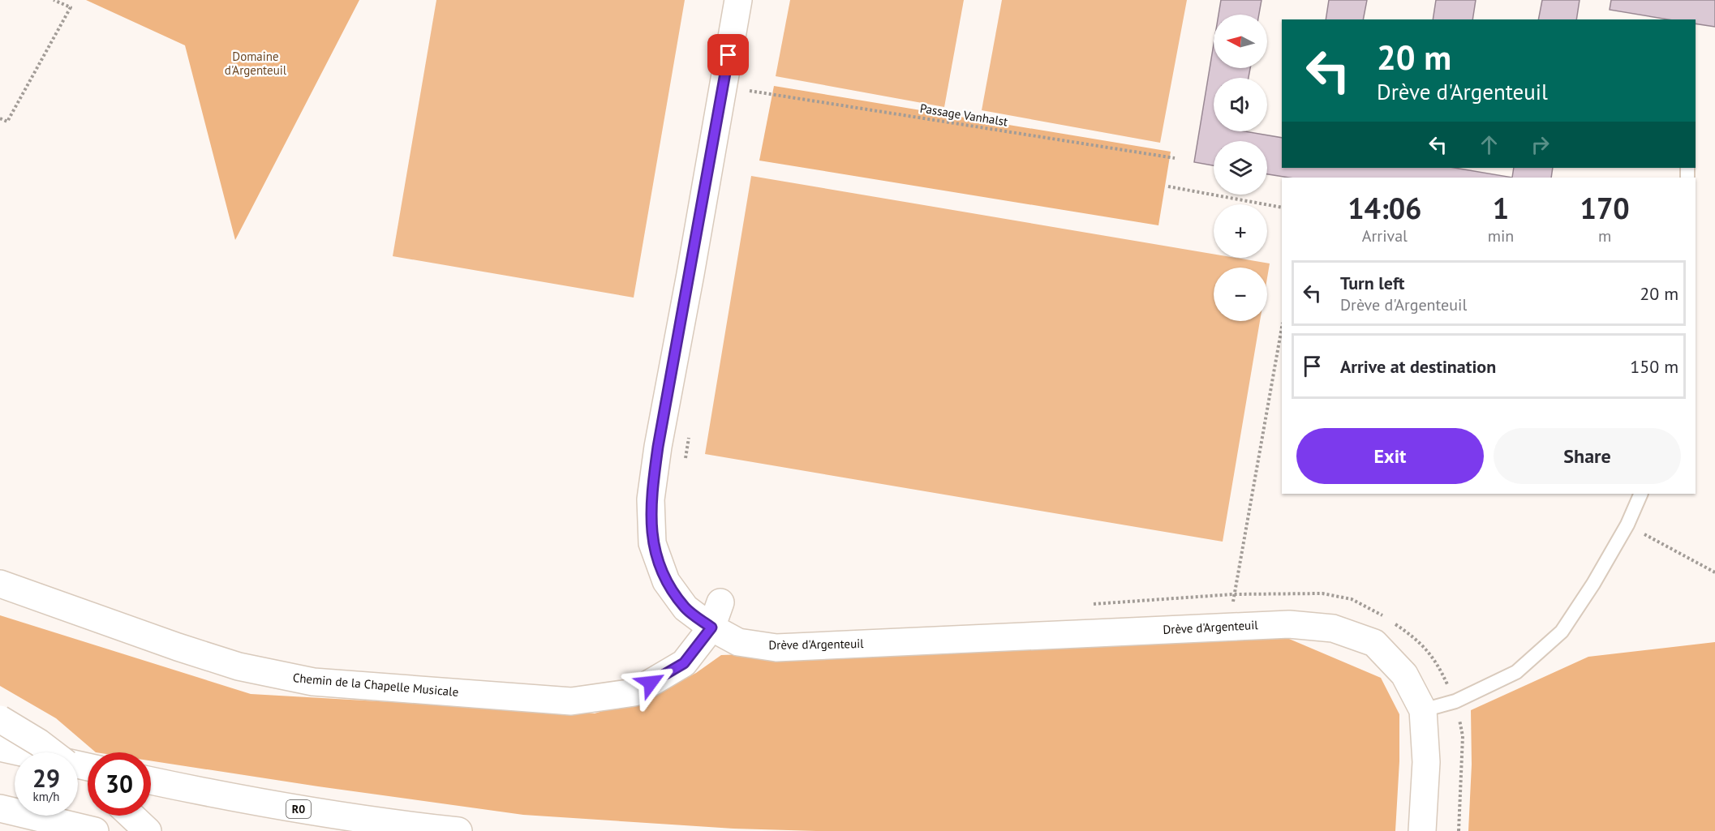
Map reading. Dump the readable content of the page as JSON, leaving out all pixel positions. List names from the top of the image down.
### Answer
{
  "streets": {
    "main road": ["Drève d'Argenteuil", "Chemin de la Chapelle Musicale", "R0"],
    "path": ["Passage Vanhalst"]
  },
  "crossings": [
    ["Drève d'Argenteuil", "Chemin de la Chapelle Musicale"]
  ],
  "parks": ["Domaine d'Argenteuil"],
  "north": "left",
  "page": {
    "map_buttons": ["+", "−"],
    "turn": ["20 m", "Drève d'Argenteuil"],
    "eta": [
      "14:06",
      "Arrival",
      "1",
      "min",
      "170",
      "m"
    ],
    "list": [
      {
        "name": "Turn left",
        "note": "Drève d'Argenteuil",
        "value": "20 m"
      },
      {
        "name": "Arrive at destination",
        "value": "150 m"
      }
    ],
    "buttons": ["Exit", "Share"],
    "speed": "29 km/h",
    "limit": "30"
  }
}
